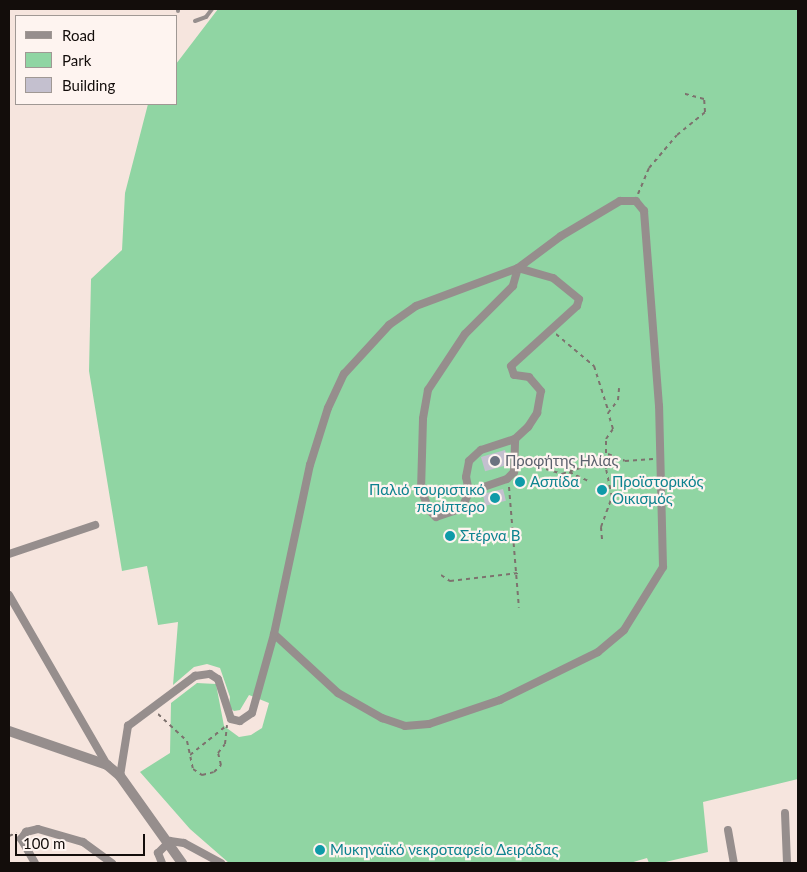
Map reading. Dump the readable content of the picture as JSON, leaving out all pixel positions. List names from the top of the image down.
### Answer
{
  "places": [
    "Προφήτης Ηλίας",
    "Ασπίδα",
    "Προϊστορικός Οικισμός",
    "Παλιό τουριστικό περίπτερο",
    "Στέρνα Β",
    "Μυκηναϊκό νεκροταφείο Δειράδας"
  ],
  "legend": ["Road", "Park", "Building"],
  "scale_bar": "100 m"
}
